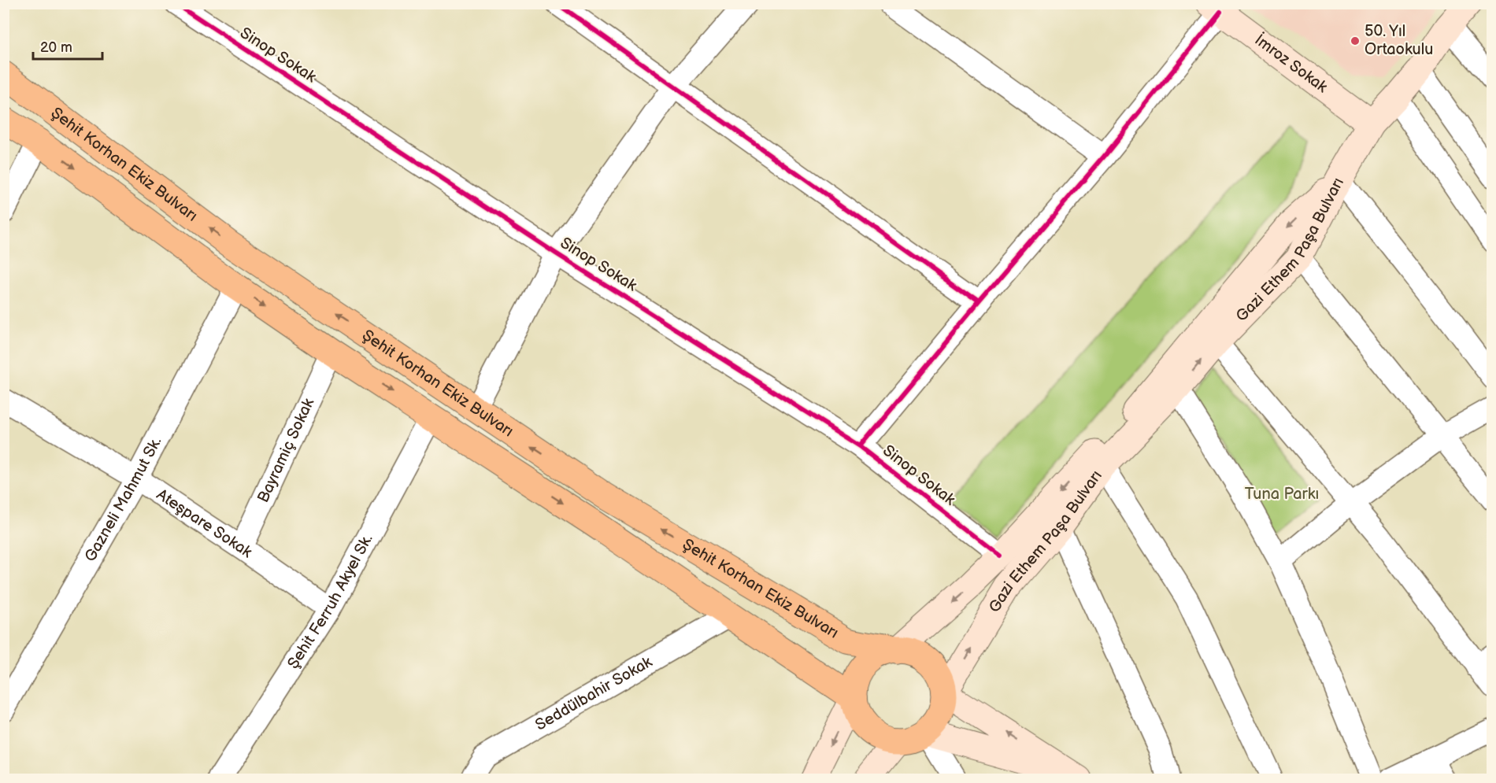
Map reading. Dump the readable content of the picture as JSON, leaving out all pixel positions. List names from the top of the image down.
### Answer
{
  "streets": {
    "main road": ["İmroz Sokak", "Şehit Korhan Ekiz Bulvarı", "Gazi Ethem Paşa Bulvarı"],
    "street": [
      "Sinop Sokak",
      "Bayramiç Sokak",
      "Gazneli Mahmut Sk.",
      "Ateşpare Sokak",
      "Şehit Ferruh Akyel Sk.",
      "Seddülbahir Sokak"
    ]
  },
  "crossings": [
    ["Sinop Sokak", "Gazi Ethem Paşa Bulvarı"],
    ["Şehit Korhan Ekiz Bulvarı", "Gazi Ethem Paşa Bulvarı"],
    ["Şehit Korhan Ekiz Bulvarı", "Bayramiç Sokak"],
    ["Şehit Korhan Ekiz Bulvarı", "Gazneli Mahmut Sk."],
    ["Şehit Korhan Ekiz Bulvarı", "Şehit Ferruh Akyel Sk."],
    ["Şehit Korhan Ekiz Bulvarı", "Seddülbahir Sokak"],
    ["Bayramiç Sokak", "Ateşpare Sokak"],
    ["Gazneli Mahmut Sk.", "Ateşpare Sokak"],
    ["Ateşpare Sokak", "Şehit Ferruh Akyel Sk."]
  ],
  "parks": ["Tuna Parkı"],
  "places": ["50. Yıl Ortaokulu"],
  "scale_bar": "20 m"
}
